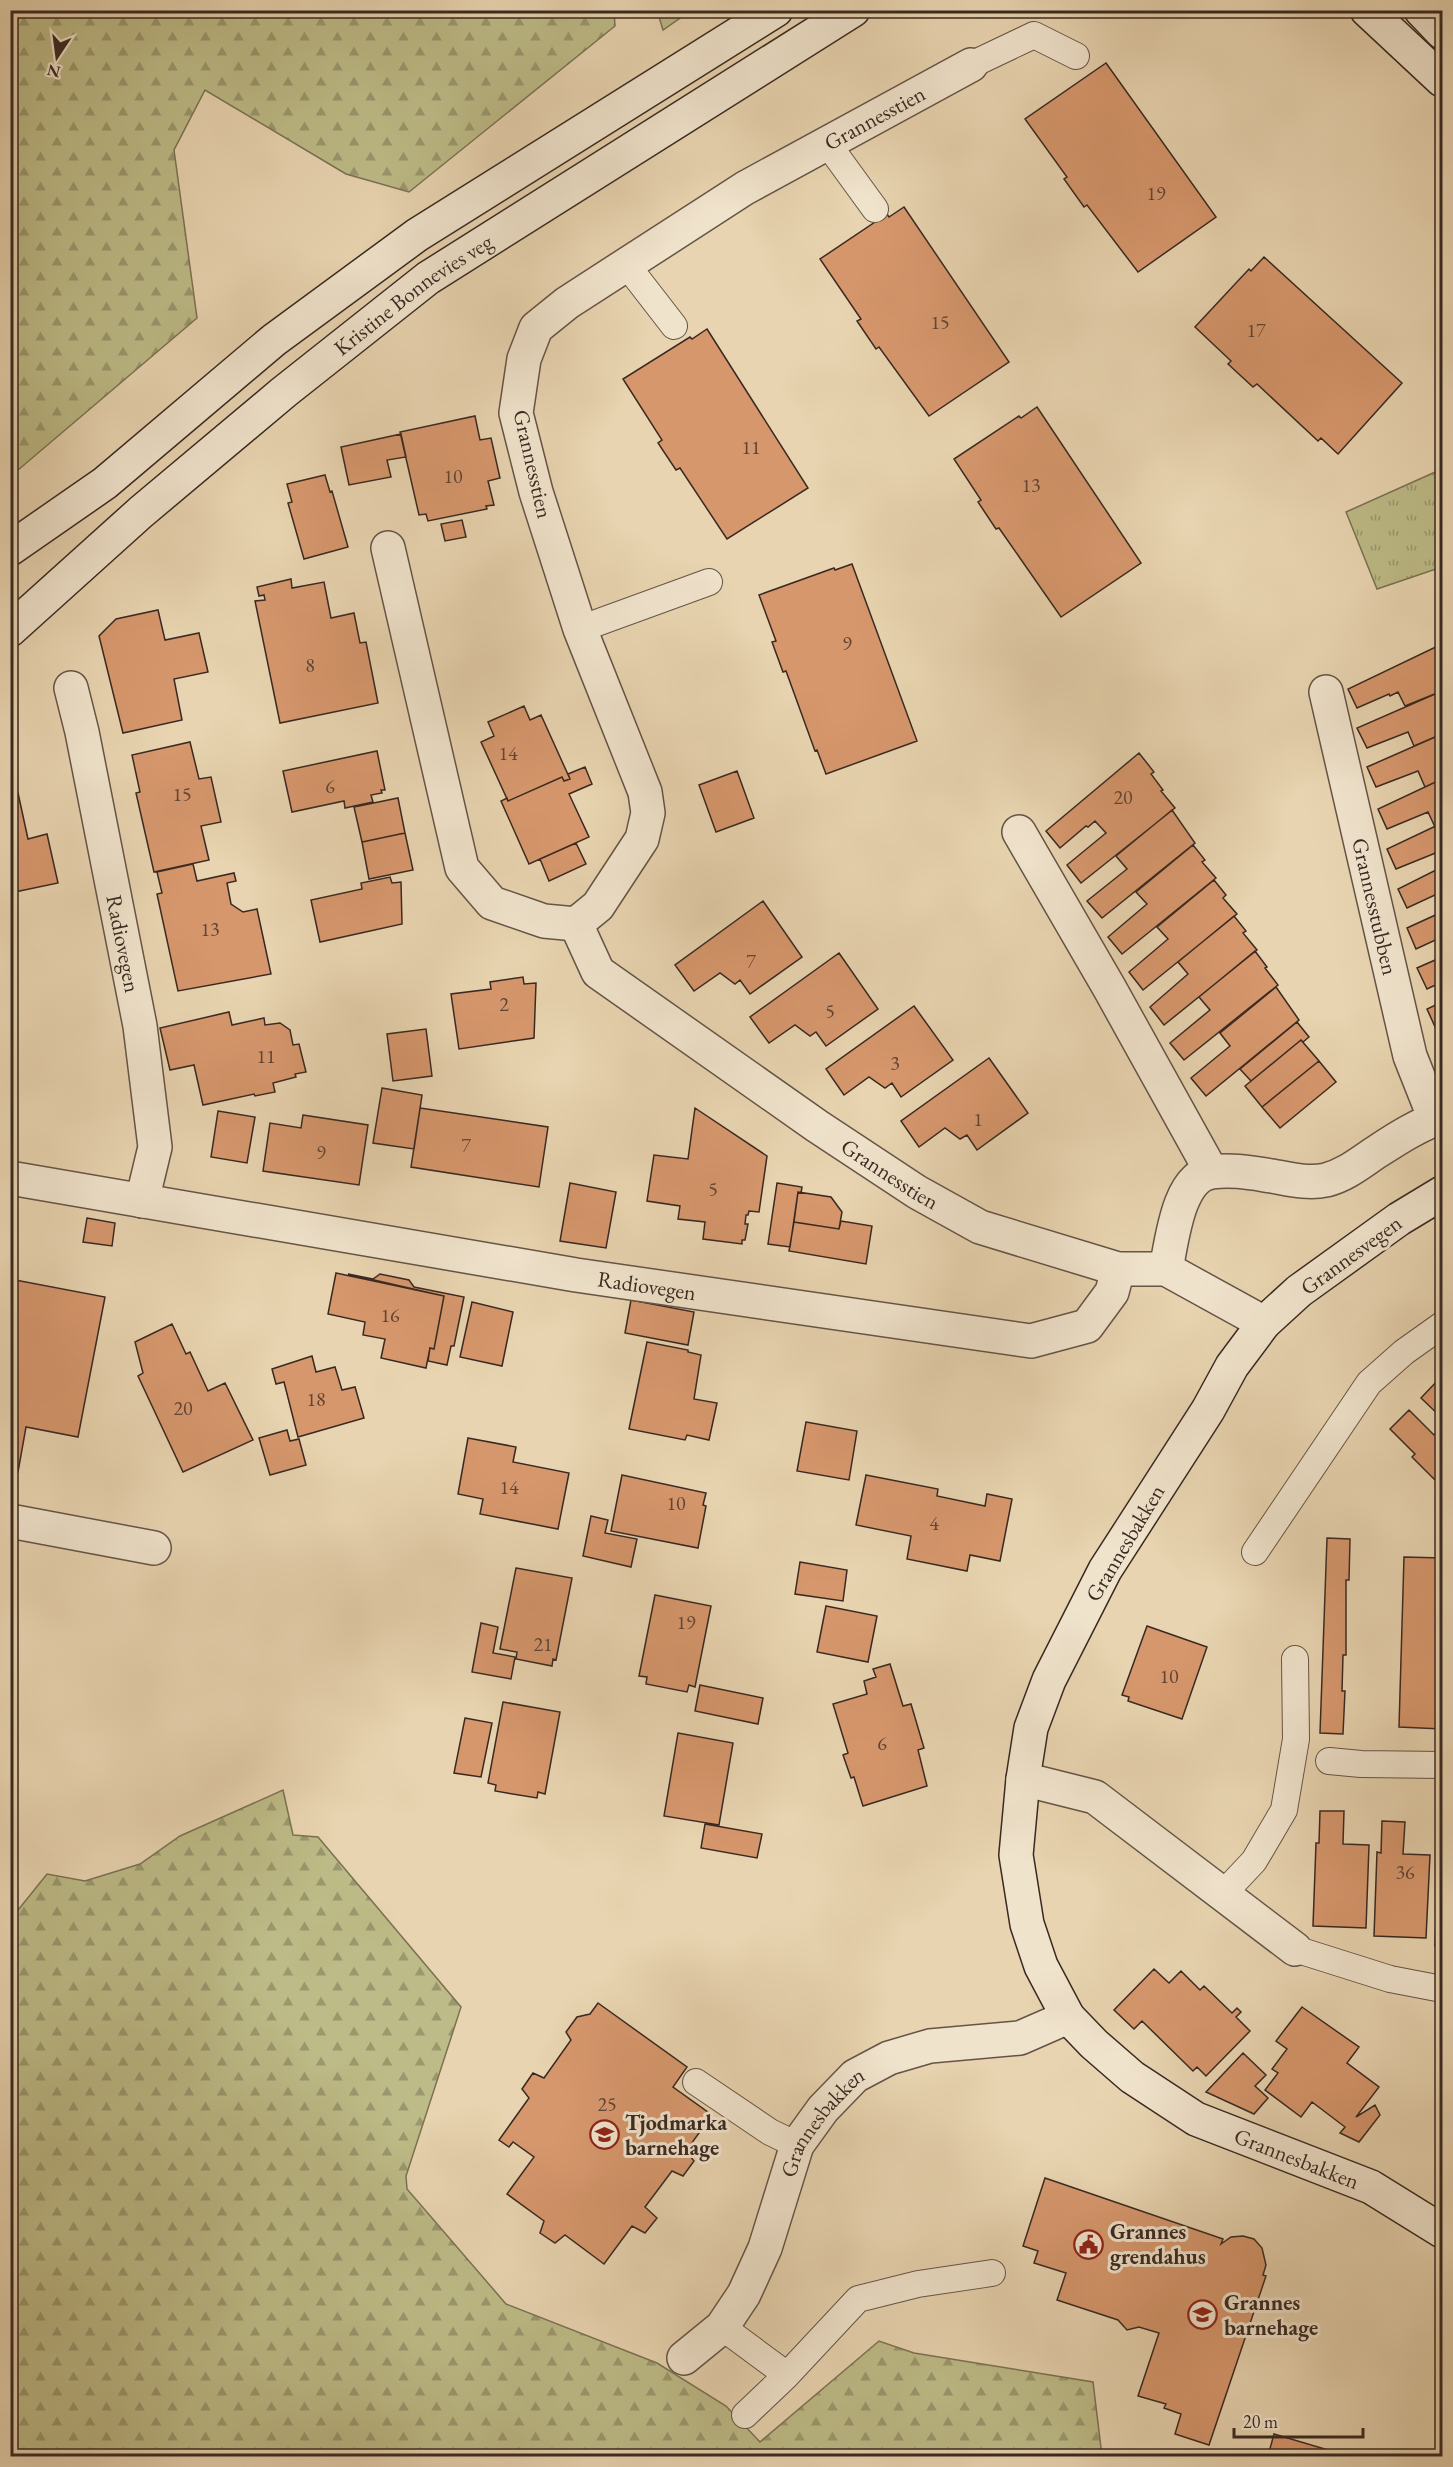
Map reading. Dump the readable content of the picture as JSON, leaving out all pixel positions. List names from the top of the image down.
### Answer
{
  "streets": {
    "street": [
      "Grannesstien",
      "Kristine Bonnevies veg",
      "Grannesstubben",
      "Radiovegen",
      "Grannesvegen",
      "Grannesbakken"
    ]
  },
  "crossings": [
    ["Grannesstien", "Radiovegen"],
    ["Grannesstien", "Grannesvegen"],
    ["Grannesstien", "Grannesbakken"],
    ["Grannesvegen", "Grannesbakken"]
  ],
  "places": {
    "school or university": ["Tjodmarka barnehage", "Grannes barnehage"],
    "public building": ["Grannes grendahus"]
  },
  "house_numbers": [
    "19",
    "15",
    "17",
    "11",
    "10",
    "13",
    "9",
    "8",
    "14",
    "6",
    "15",
    "20",
    "13",
    "7",
    "2",
    "5",
    "11",
    "3",
    "1",
    "7",
    "9",
    "5",
    "16",
    "18",
    "20",
    "14",
    "10",
    "4",
    "19",
    "21",
    "10",
    "6",
    "36",
    "25"
  ],
  "scale_bar": "20 m",
  "north": "bottom"
}
